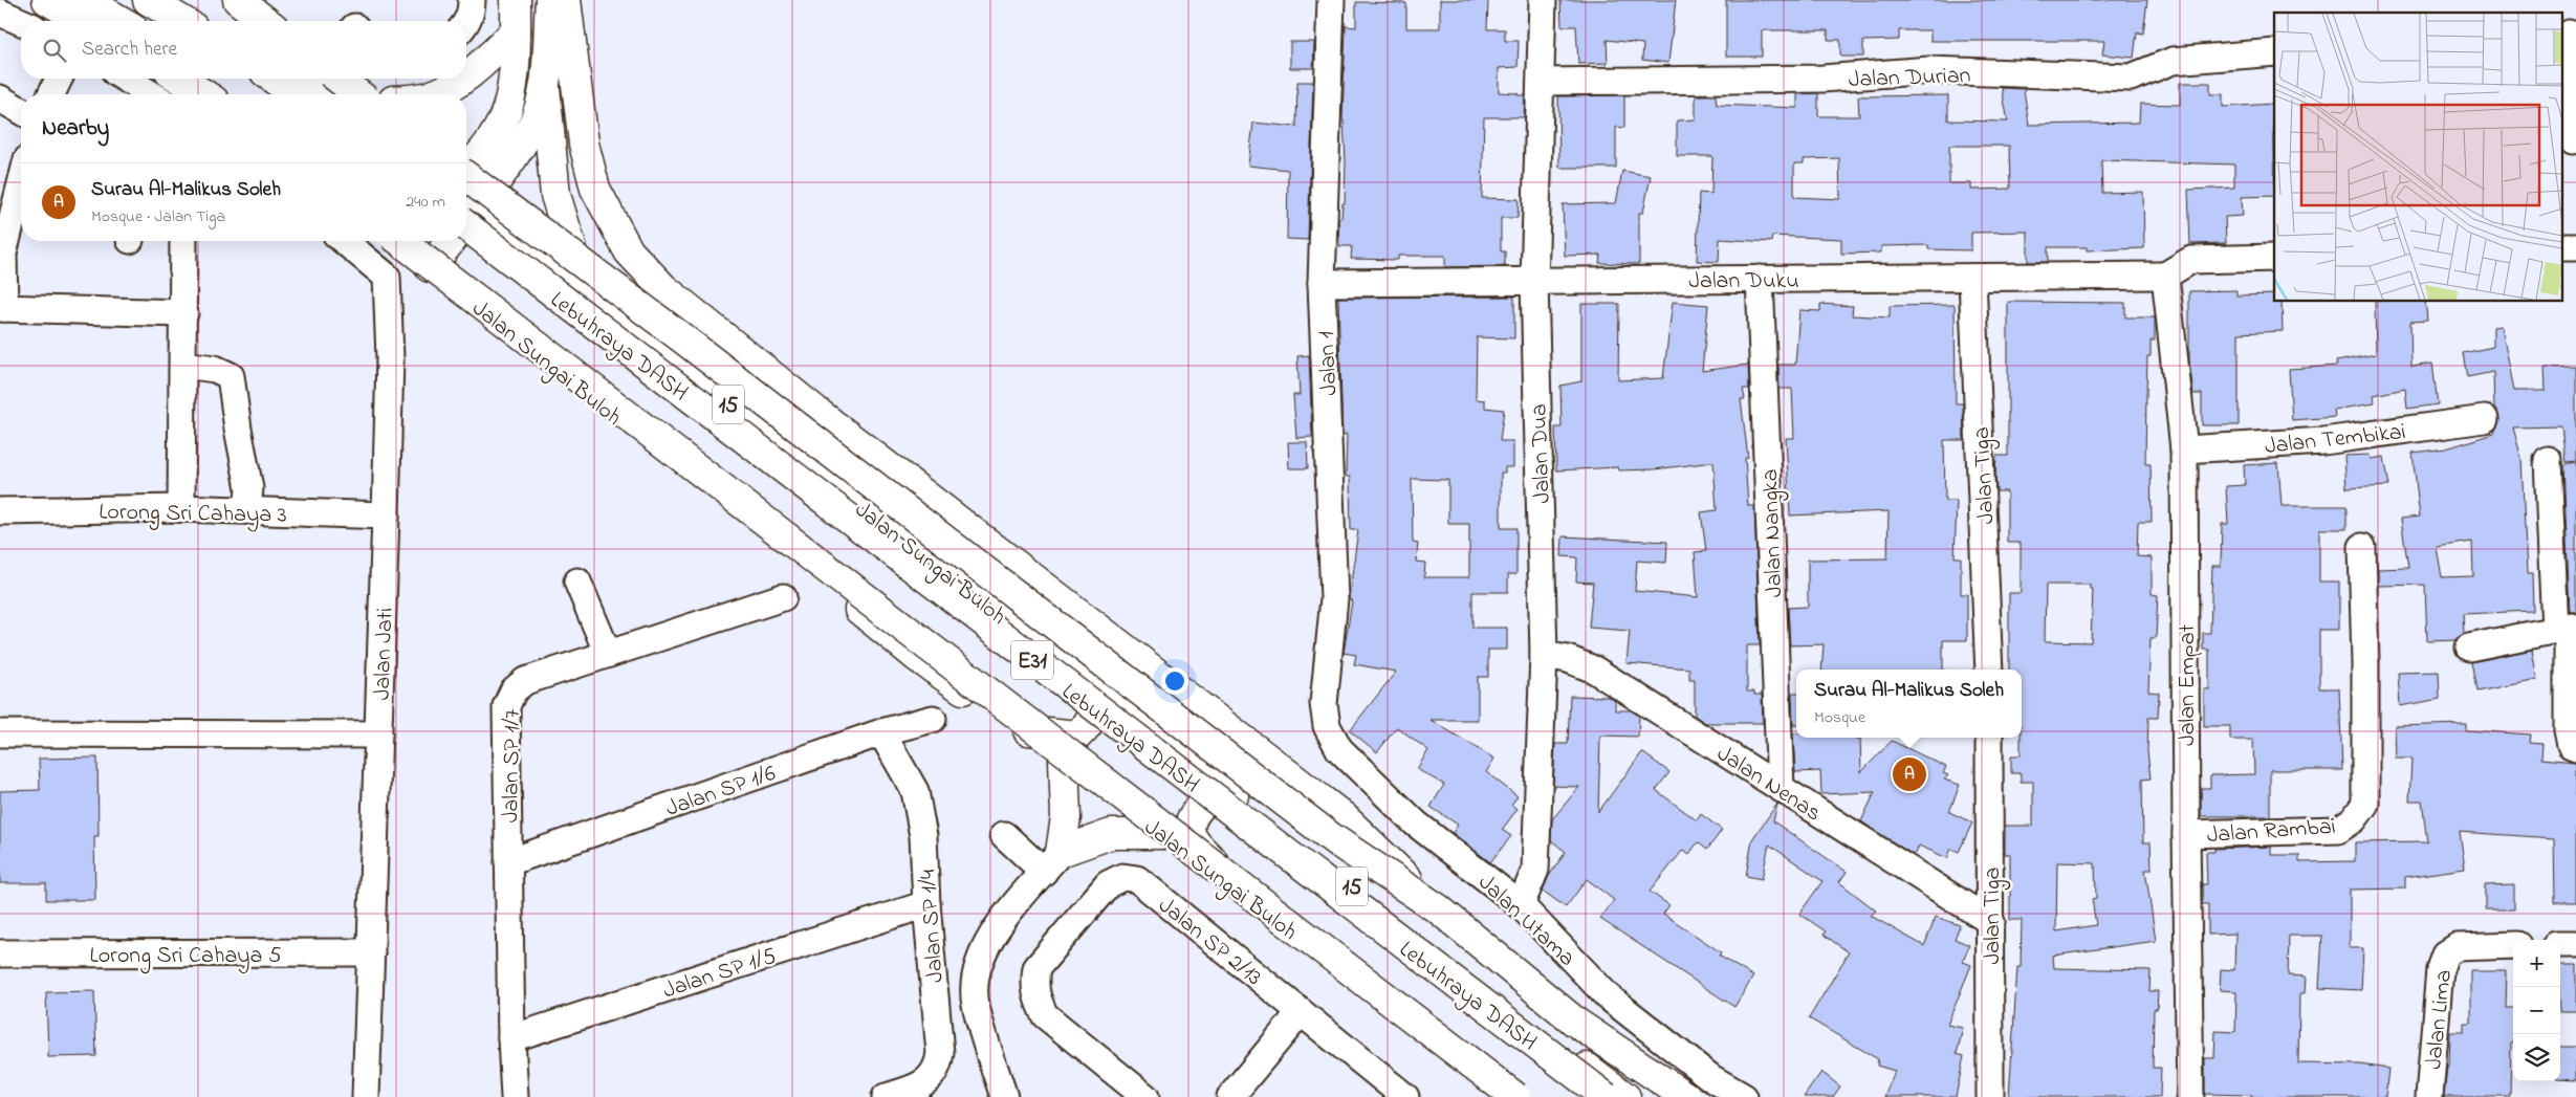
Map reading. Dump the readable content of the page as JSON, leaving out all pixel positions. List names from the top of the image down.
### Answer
{
  "streets": {
    "main road": [
      "Lebuhraya DASH",
      "Jalan Sungai Buloh",
      "15",
      "E31"
    ],
    "street": [
      "Jalan Durian",
      "Jalan Duku",
      "Jalan 1",
      "Jalan Tembikai",
      "Jalan Dua",
      "Jalan Tiga",
      "Lorong Sri Cahaya 3",
      "Jalan Nangka",
      "Jalan Jati",
      "Jalan Empat",
      "Jalan SP 1/7",
      "Jalan Nenas",
      "Jalan SP 1/6",
      "Jalan Rambai",
      "Jalan Utama",
      "Jalan SP 1/4",
      "Jalan SP 2/13",
      "Lorong Sri Cahaya 5",
      "Jalan SP 1/5",
      "Jalan Lima"
    ]
  },
  "crossings": [
    ["Jalan Durian", "Jalan Dua"],
    ["Jalan Duku", "Jalan 1"],
    ["Jalan Duku", "Jalan Dua"],
    ["Jalan Duku", "Jalan Tiga"],
    ["Jalan Duku", "Jalan Nangka"],
    ["Jalan Duku", "Jalan Empat"],
    ["Jalan 1", "Jalan Utama"],
    ["Jalan Tembikai", "Jalan Empat"],
    ["Jalan Dua", "Jalan Nenas"],
    ["Jalan Dua", "Jalan Utama"],
    ["Jalan Tiga", "Jalan Nenas"],
    ["Lorong Sri Cahaya 3", "Jalan Jati"],
    ["Jalan Nangka", "Jalan Nenas"],
    ["Jalan Jati", "Lorong Sri Cahaya 5"],
    ["Jalan Empat", "Jalan Rambai"],
    ["Jalan SP 1/7", "Jalan SP 1/6"],
    ["Jalan SP 1/7", "Jalan SP 1/5"],
    ["Jalan SP 1/6", "Jalan SP 1/4"],
    ["Jalan SP 1/4", "Jalan SP 1/5"]
  ],
  "page": {
    "search": "Search here",
    "heading": "Nearby",
    "list": [
      {
        "mark": "A",
        "name": "Surau Al-Malikus Soleh",
        "note": "Mosque · Jalan Tiga",
        "value": "240 m"
      }
    ],
    "popup": ["Surau Al-Malikus Soleh", "Mosque"],
    "pins": "A",
    "map_buttons": ["+", "−"]
  }
}
